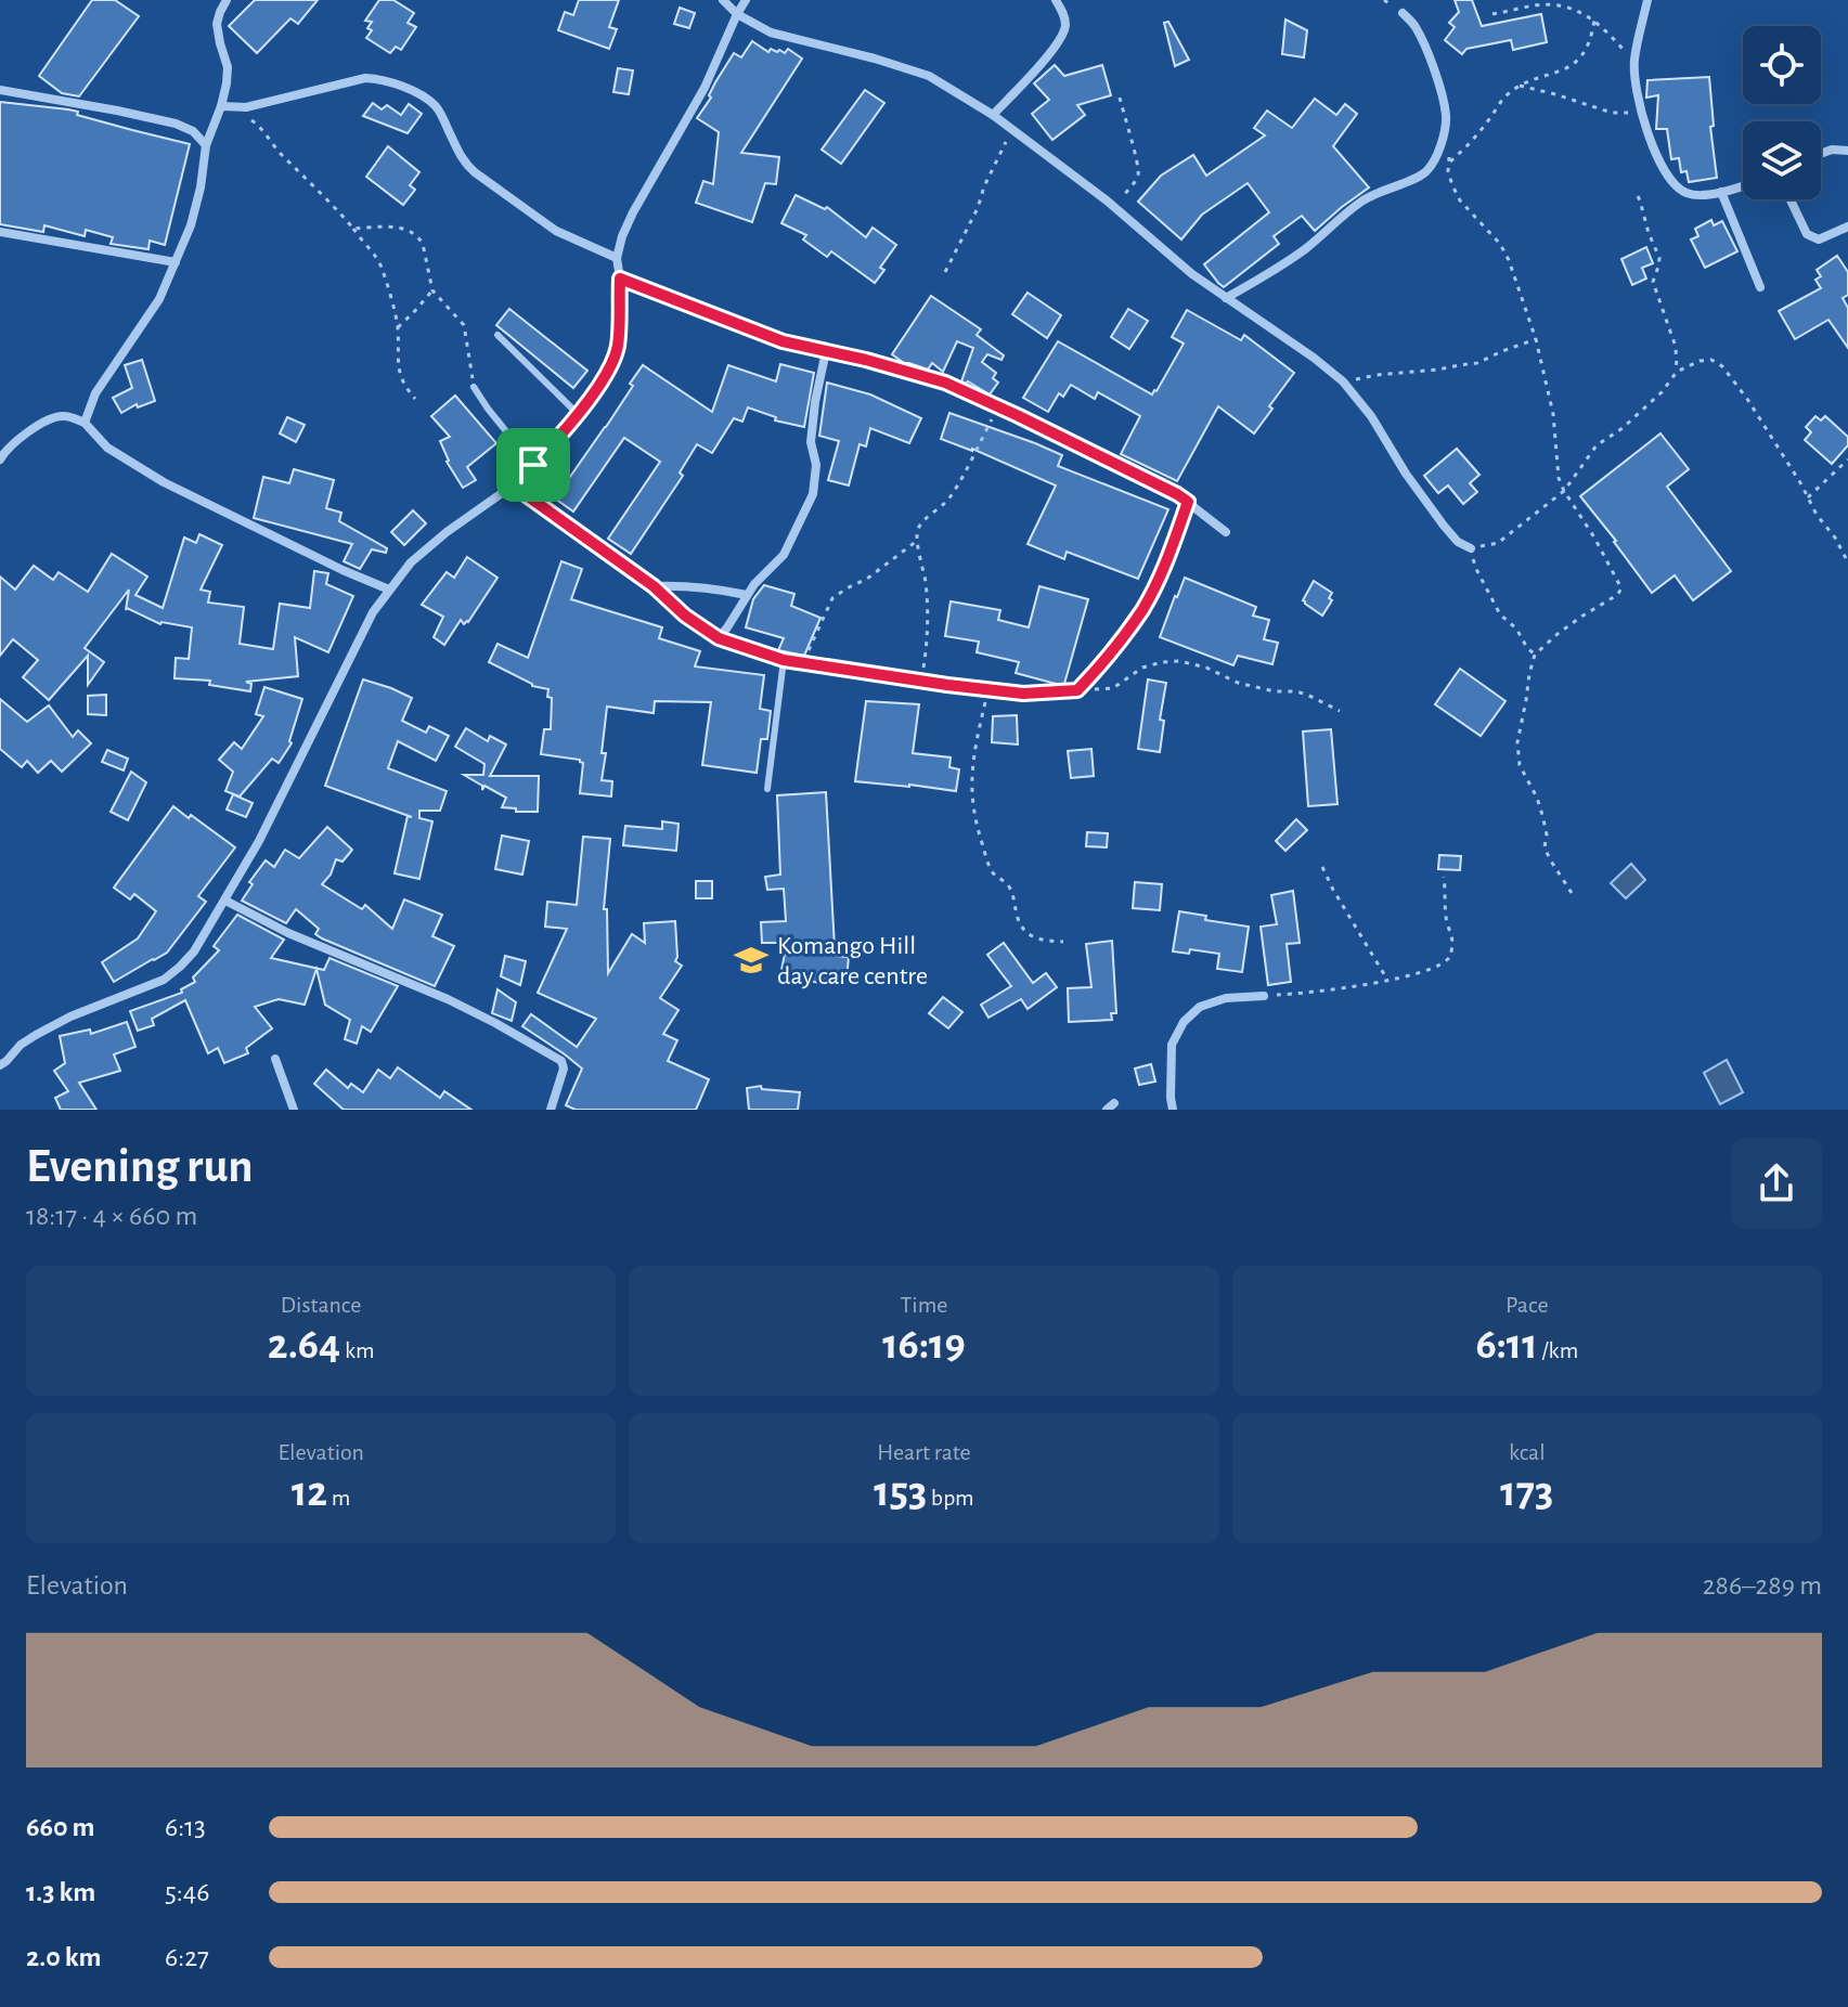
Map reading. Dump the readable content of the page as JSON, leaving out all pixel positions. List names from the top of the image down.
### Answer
{
  "places": {
    "school or university": ["Komango Hill day care centre"]
  },
  "page": {
    "heading": ["Evening run", "18:17 · 4 × 660 m"],
    "stats": [
      ["Distance", "2.64 km"],
      ["Time", "16:19"],
      ["Pace", "6:11 /km"],
      ["Elevation", "12 m"],
      ["Heart rate", "153 bpm"],
      ["kcal", "173"]
    ],
    "chart": ["Elevation", "286–289 m"],
    "list": [
      {
        "name": "660 m",
        "note": "6:13"
      },
      {
        "name": "1.3 km",
        "note": "5:46"
      },
      {
        "name": "2.0 km",
        "note": "6:27"
      }
    ]
  }
}
